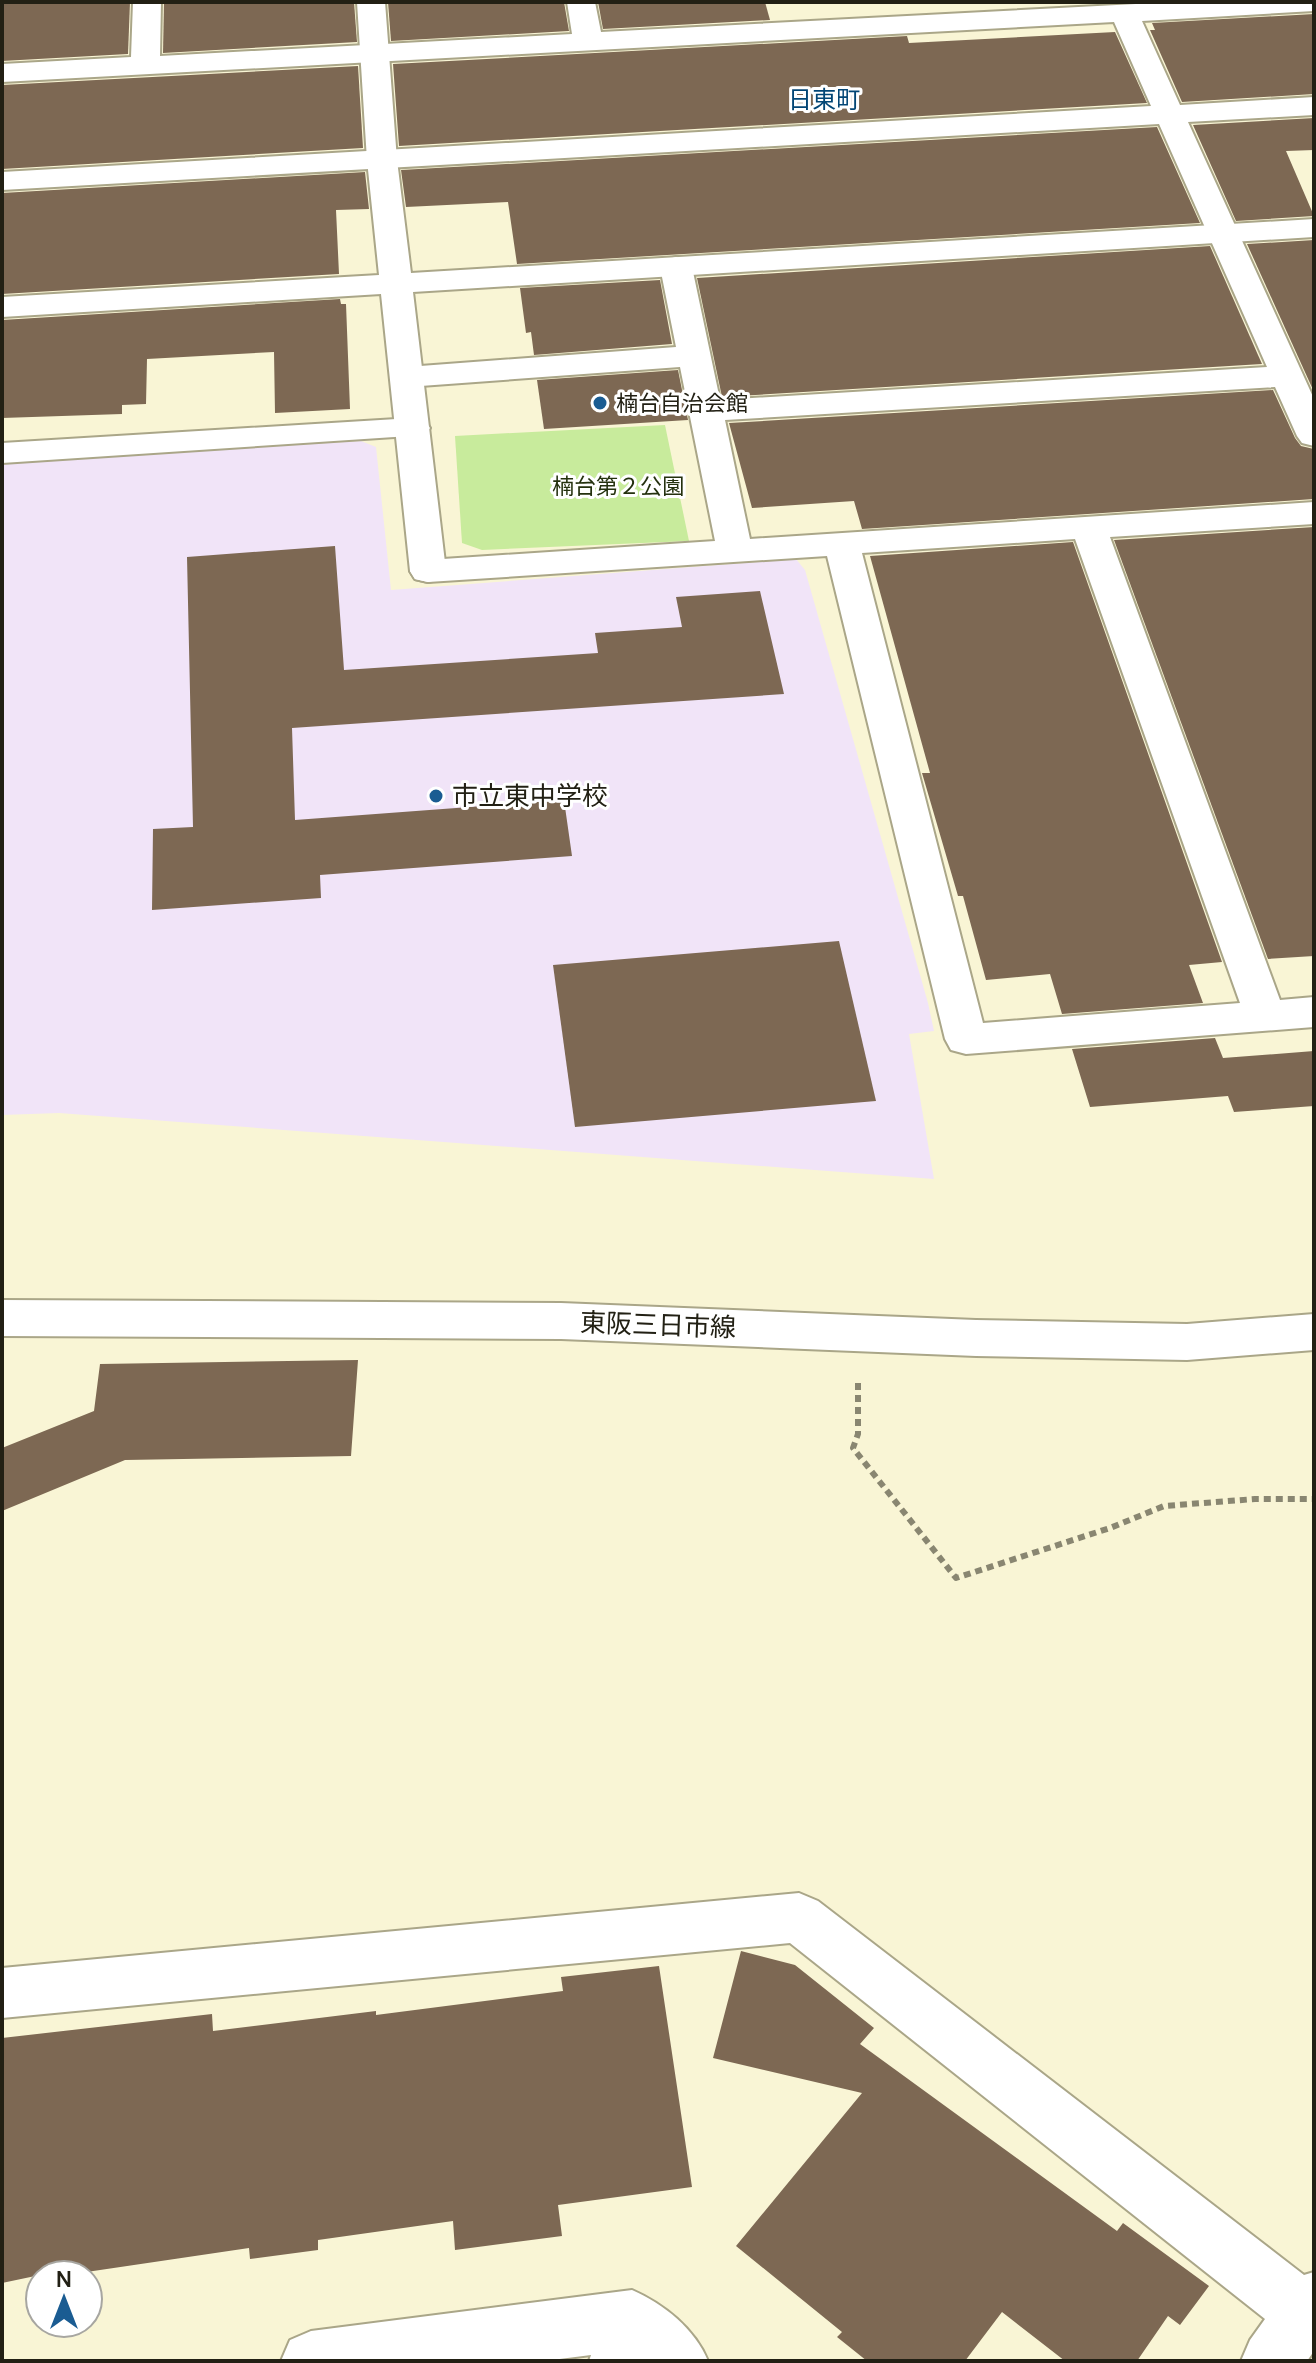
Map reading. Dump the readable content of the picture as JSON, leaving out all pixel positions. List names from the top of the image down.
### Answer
{
  "streets": {
    "street": ["東阪三日市線"]
  },
  "districts": ["日東町"],
  "parks": ["楠台第２公園"],
  "places": ["楠台自治会館", "市立東中学校"],
  "north": "top"
}
